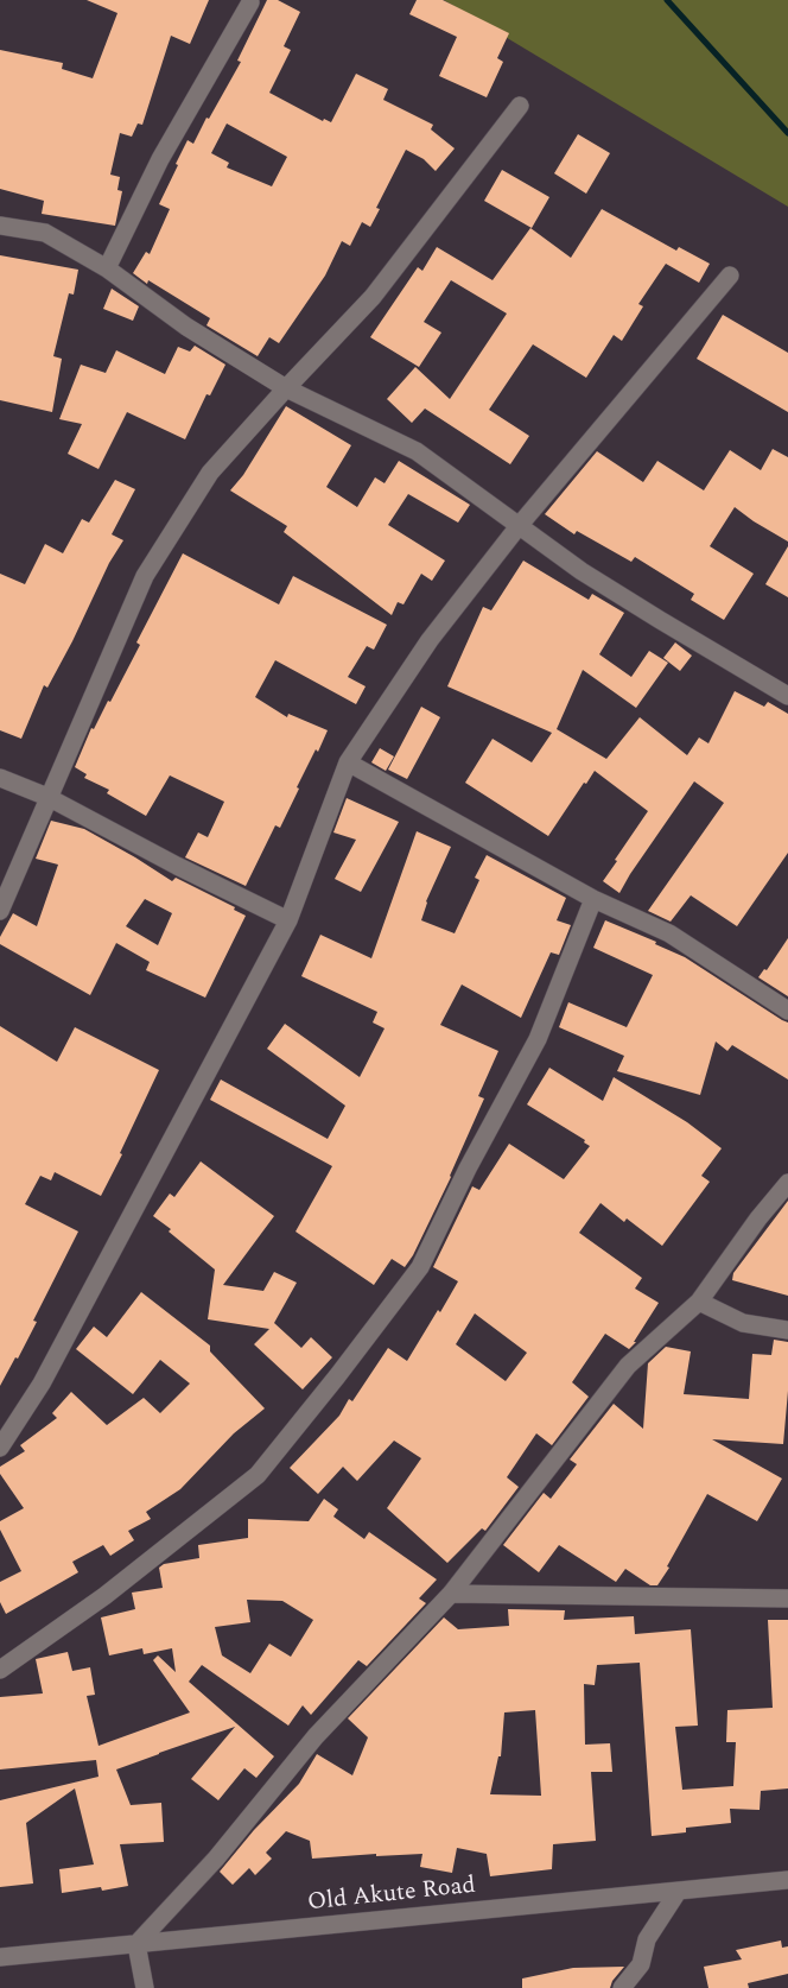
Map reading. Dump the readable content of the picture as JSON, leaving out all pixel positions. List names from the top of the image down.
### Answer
{
  "streets": {
    "street": ["Old Akute Road"]
  }
}
